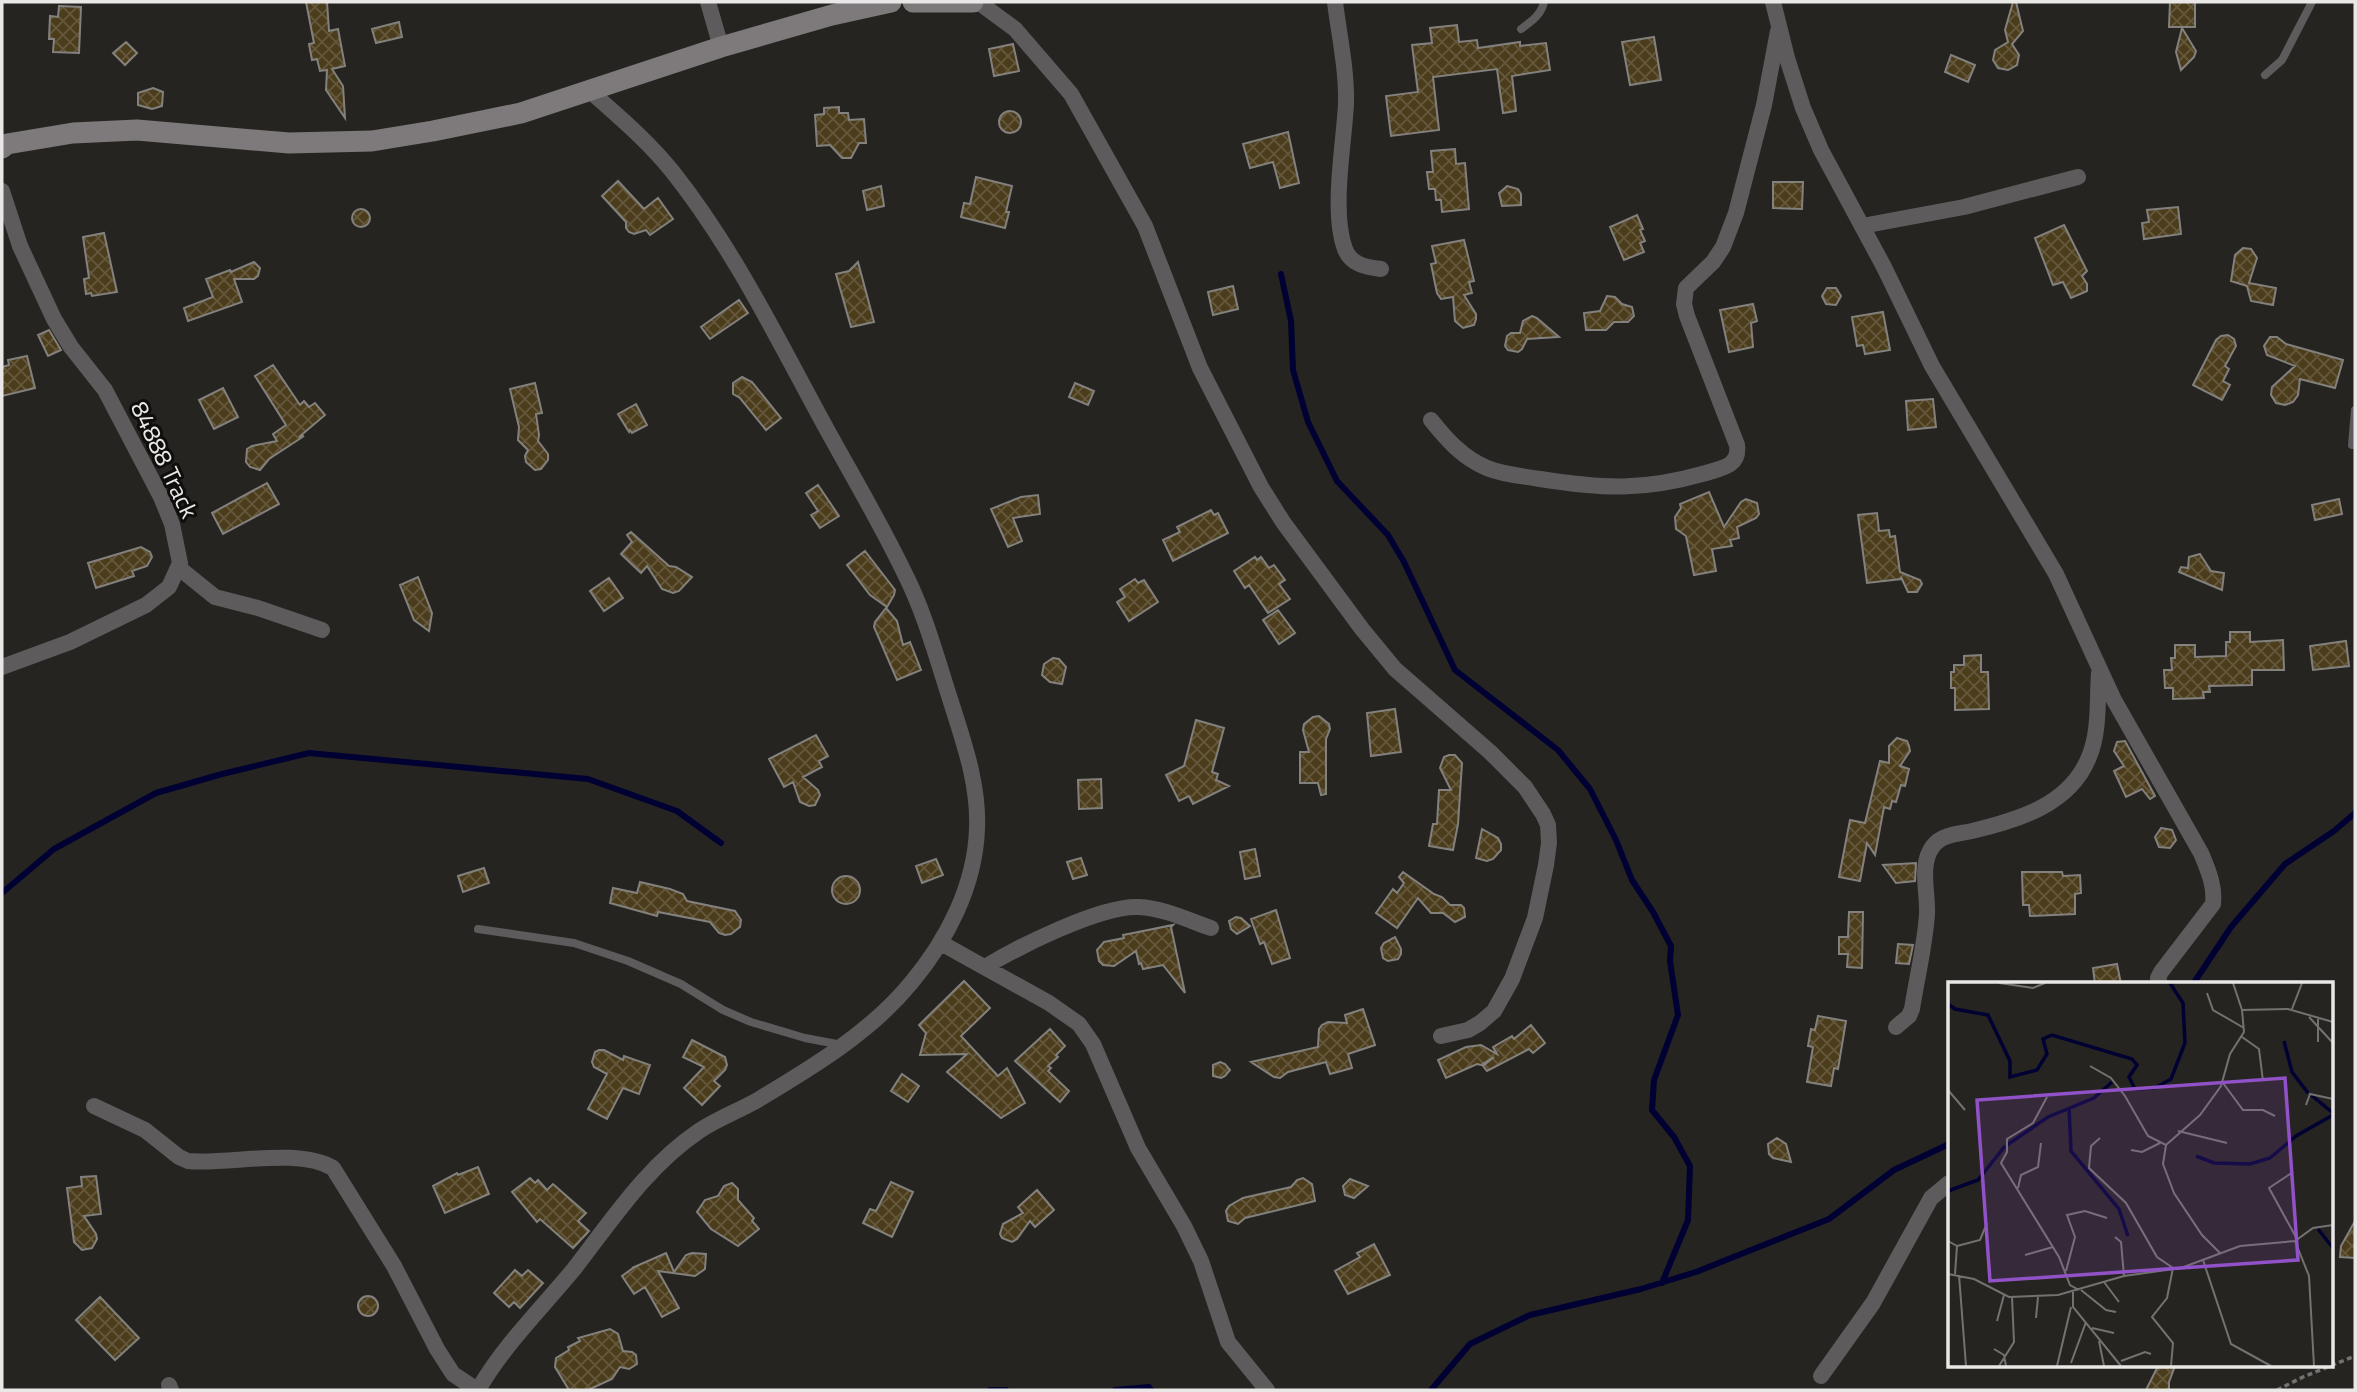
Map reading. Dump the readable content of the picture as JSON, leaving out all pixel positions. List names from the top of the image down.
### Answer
{
  "streets": {
    "street": ["84888 Track"]
  }
}
